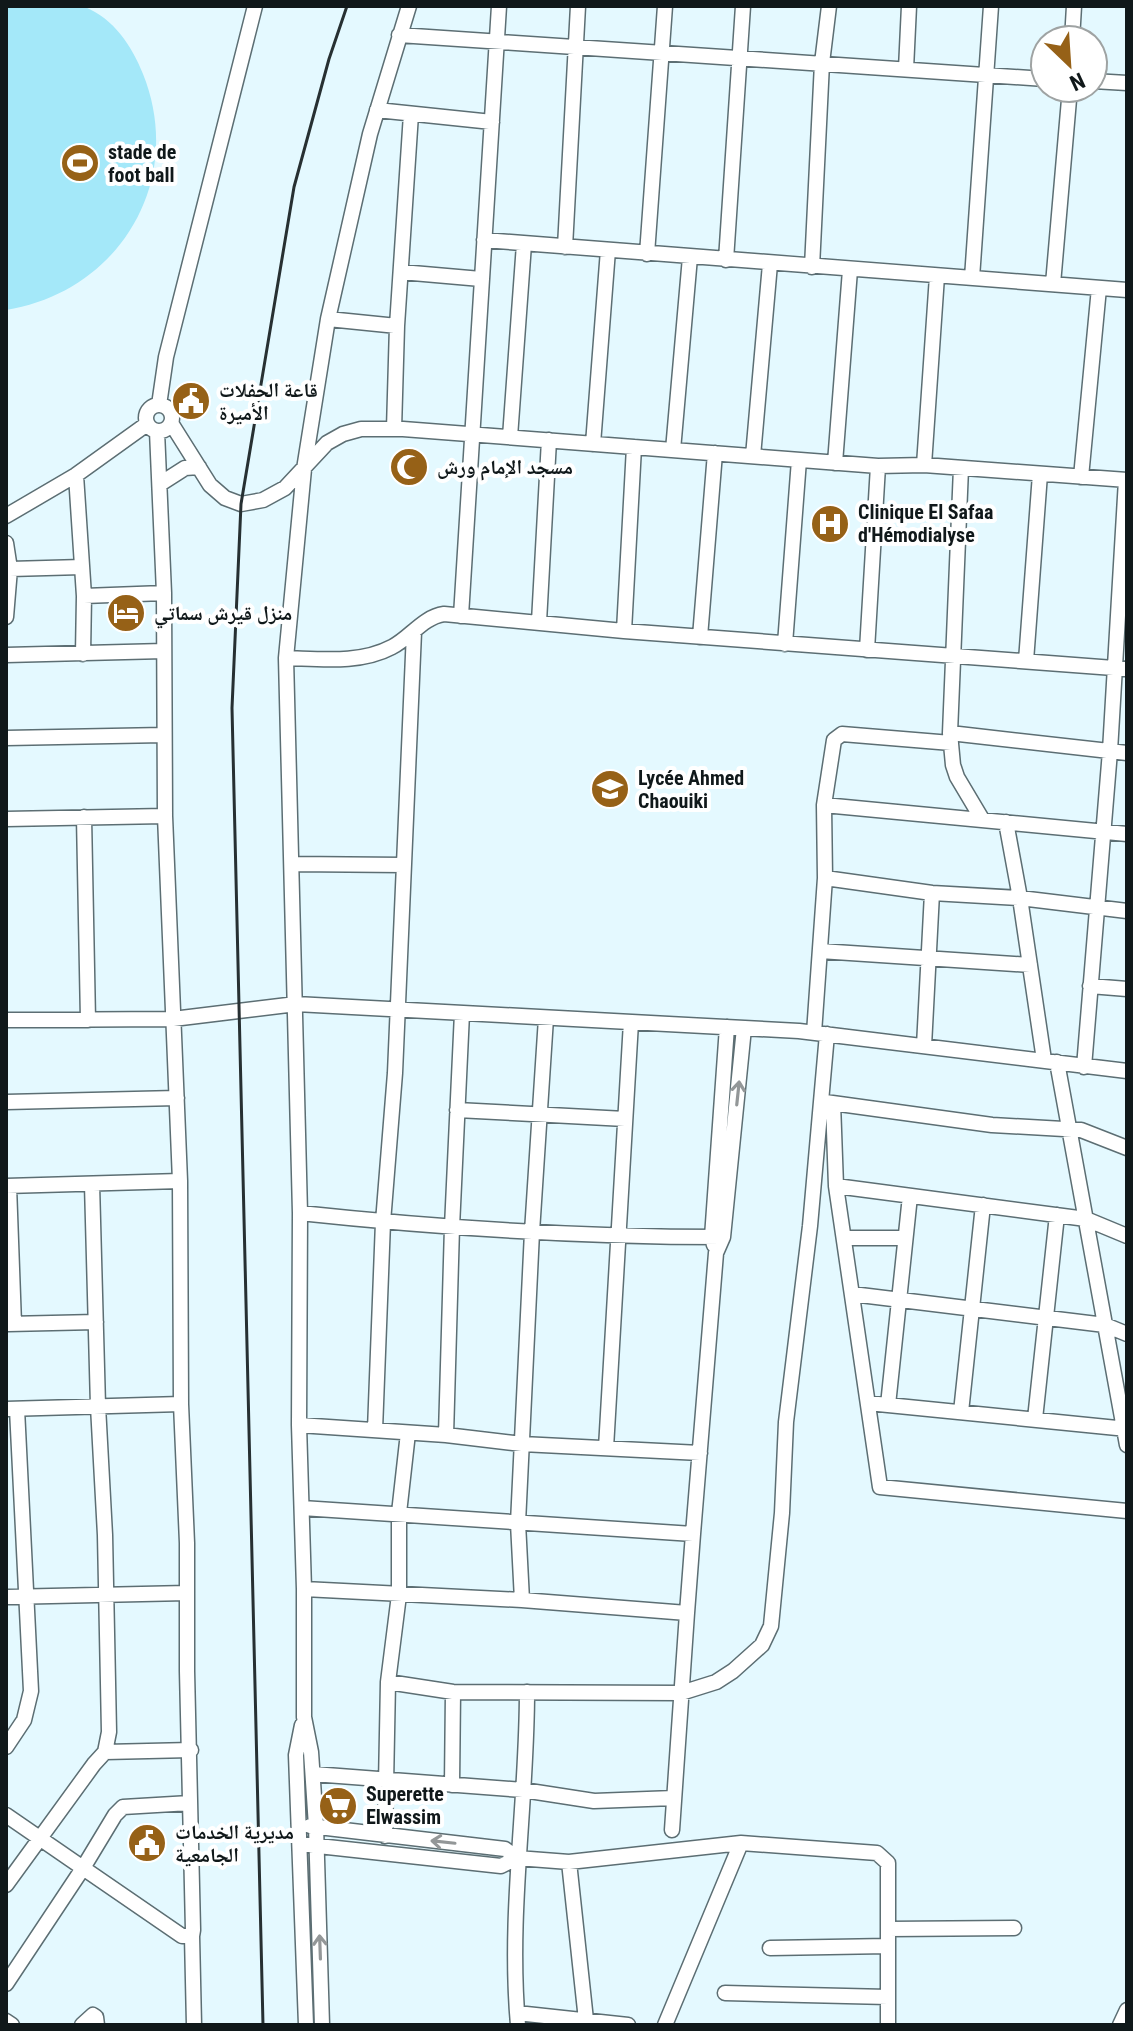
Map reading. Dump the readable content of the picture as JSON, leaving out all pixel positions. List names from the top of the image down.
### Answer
{
  "places": {
    "sports": ["stade de foot ball"],
    "public building": ["قاعة الحفلات الأميرة", "مديرية الخدمات الجامعية"],
    "mosque": ["مسجد الإمام ورش"],
    "hospital": ["Clinique El Safaa d'Hémodialyse"],
    "hotel": ["منزل قيرش سماتي"],
    "school or university": ["Lycée Ahmed Chaouiki"],
    "supermarket": ["Superette Elwassim"]
  },
  "north": "bottom right"
}
